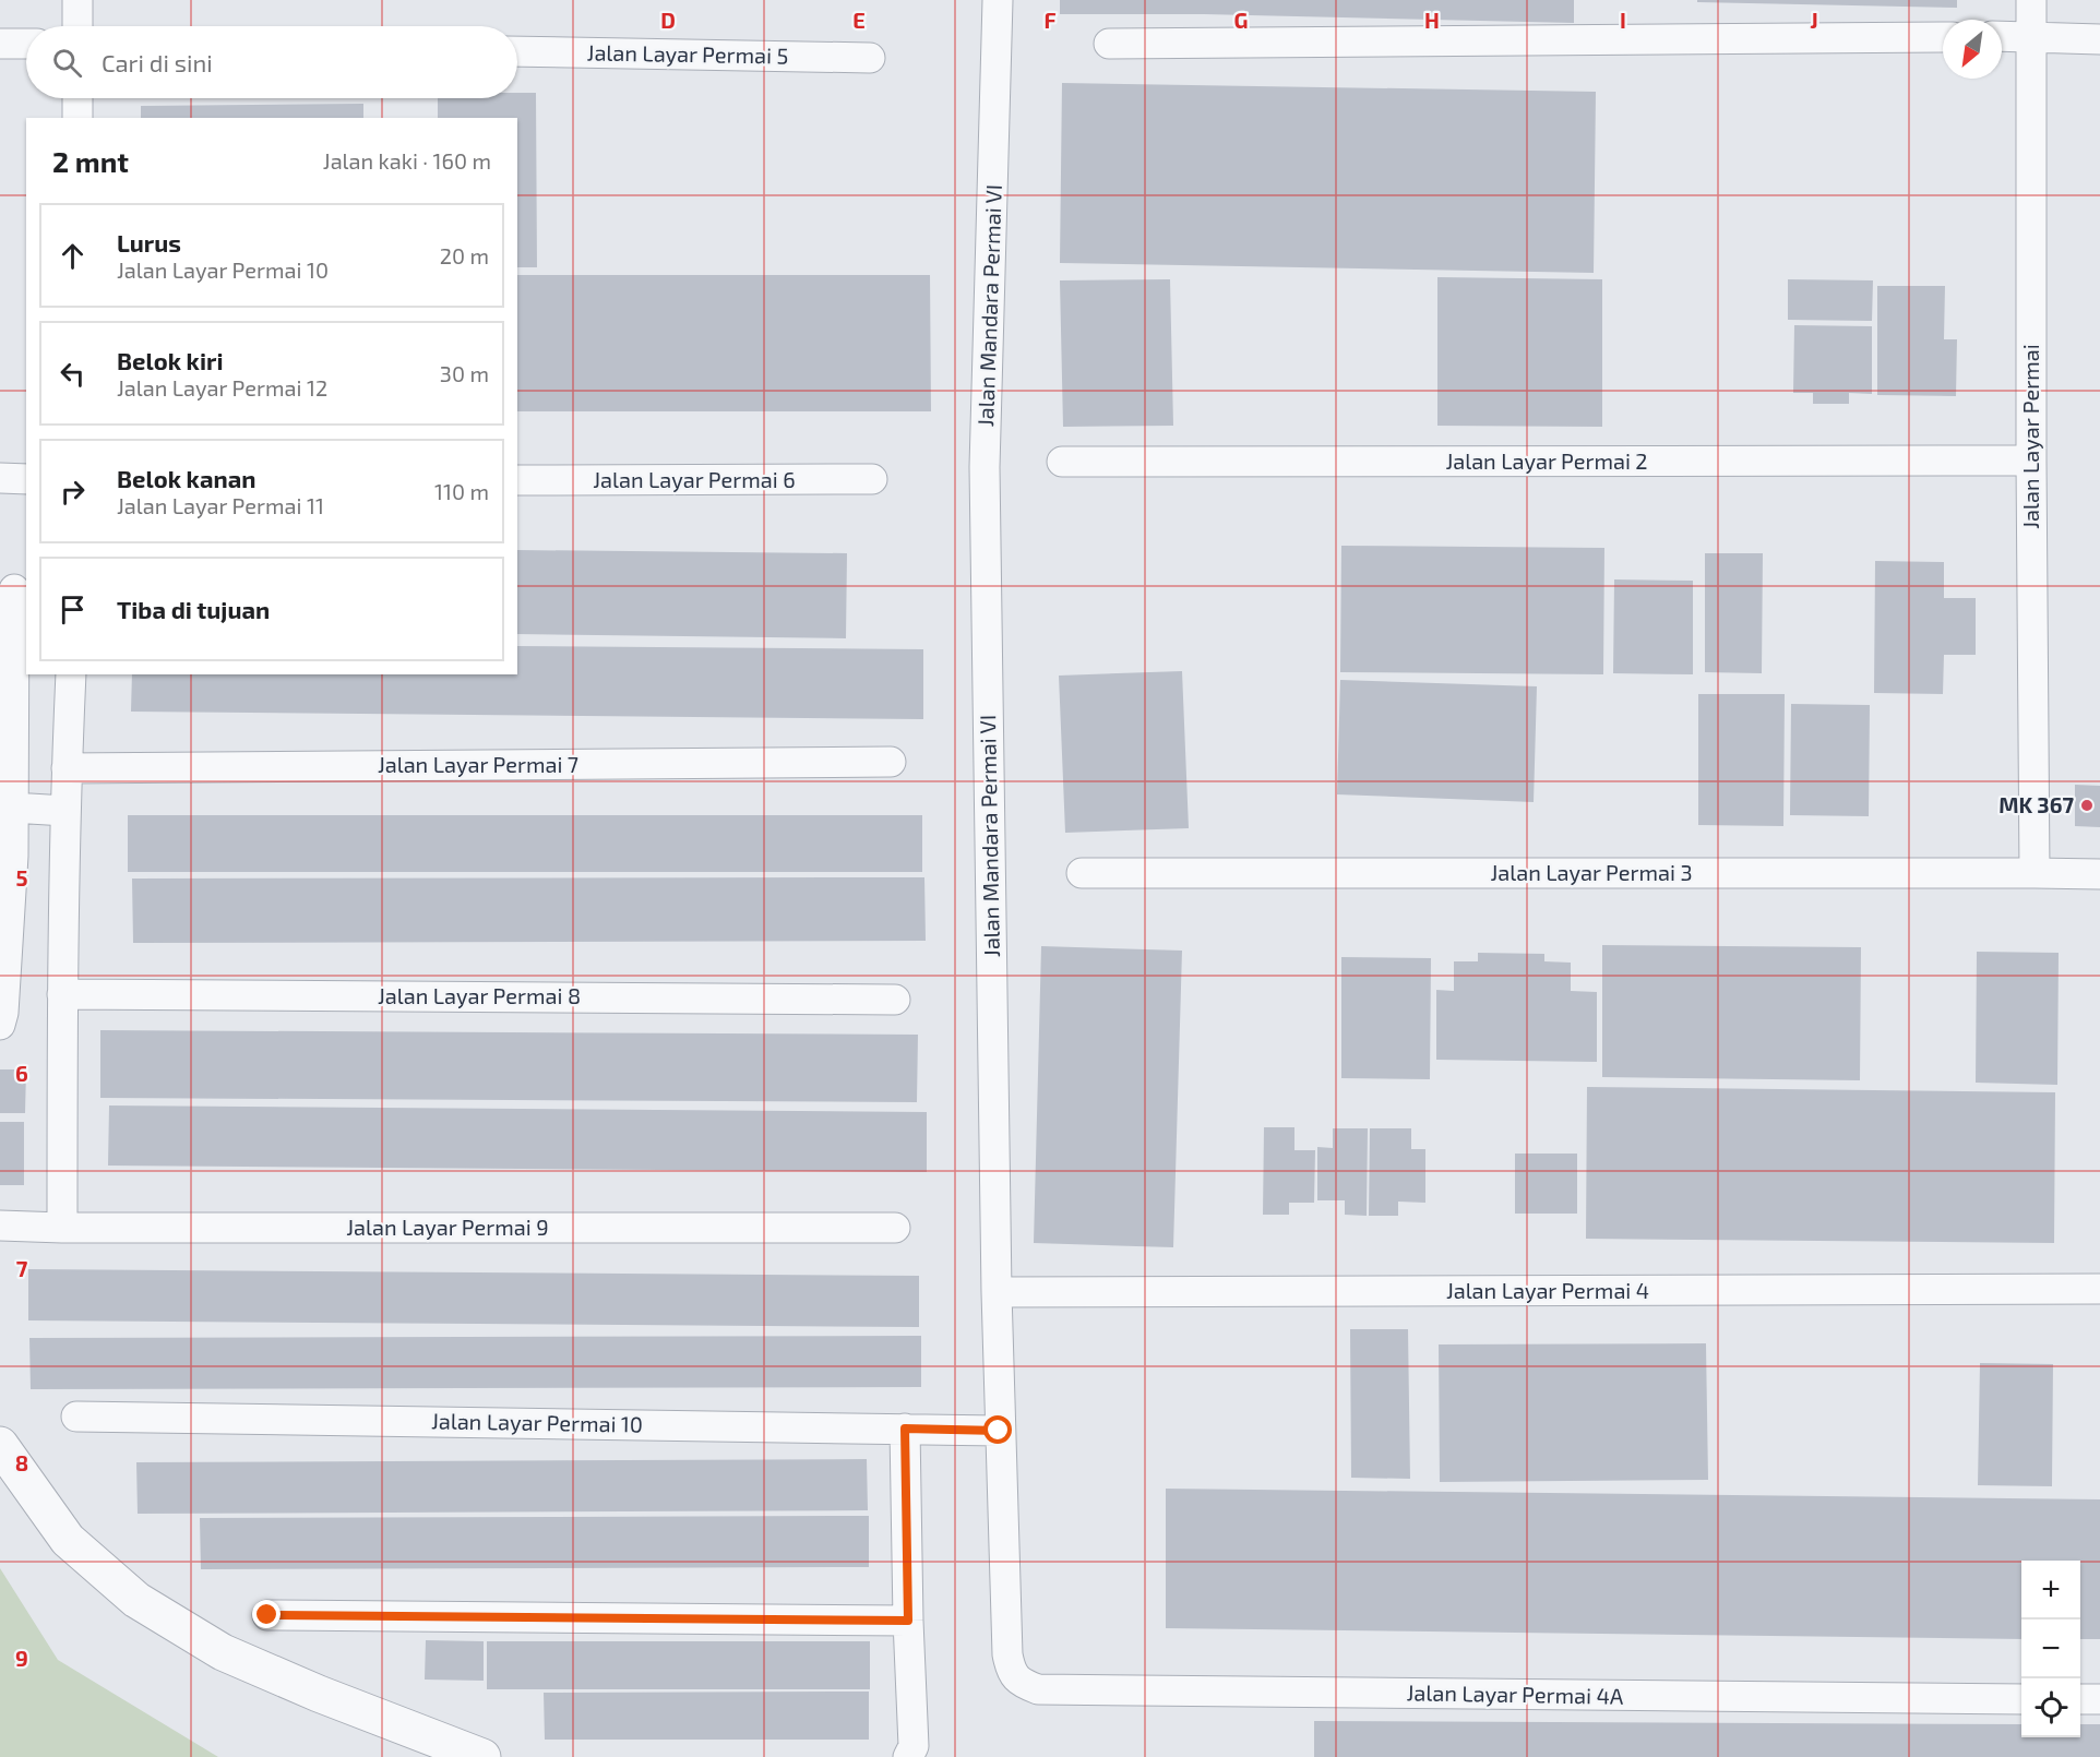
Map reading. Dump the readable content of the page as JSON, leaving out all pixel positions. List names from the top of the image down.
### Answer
{
  "streets": {
    "street": [
      "Jalan Layar Permai 5",
      "Jalan Mandara Permai VI",
      "Jalan Layar Permai",
      "Jalan Layar Permai 2",
      "Jalan Layar Permai 6",
      "Jalan Layar Permai 7",
      "Jalan Layar Permai 3",
      "Jalan Layar Permai 8",
      "Jalan Layar Permai 9",
      "Jalan Layar Permai 4",
      "Jalan Layar Permai 10",
      "Jalan Layar Permai 4A"
    ]
  },
  "crossings": [
    ["Jalan Mandara Permai VI", "Jalan Layar Permai 4"],
    ["Jalan Mandara Permai VI", "Jalan Layar Permai 10"],
    ["Jalan Mandara Permai VI", "Jalan Layar Permai 4A"],
    ["Jalan Layar Permai", "Jalan Layar Permai 2"],
    ["Jalan Layar Permai", "Jalan Layar Permai 3"]
  ],
  "places": ["MK 367"],
  "north": "bottom left",
  "page": {
    "search": "Cari di sini",
    "heading": ["2 mnt", "Jalan kaki · 160 m"],
    "list": [
      ["Lurus", "Jalan Layar Permai 10", "20 m"],
      ["Belok kiri", "Jalan Layar Permai 12", "30 m"],
      ["Belok kanan", "Jalan Layar Permai 11", "110 m"],
      "Tiba di tujuan"
    ],
    "map_buttons": ["+", "−"]
  },
  "grid": {
    "columns": [
      "D",
      "E",
      "F",
      "G",
      "H",
      "I",
      "J"
    ],
    "rows": [
      "5",
      "6",
      "7",
      "8",
      "9"
    ]
  }
}
